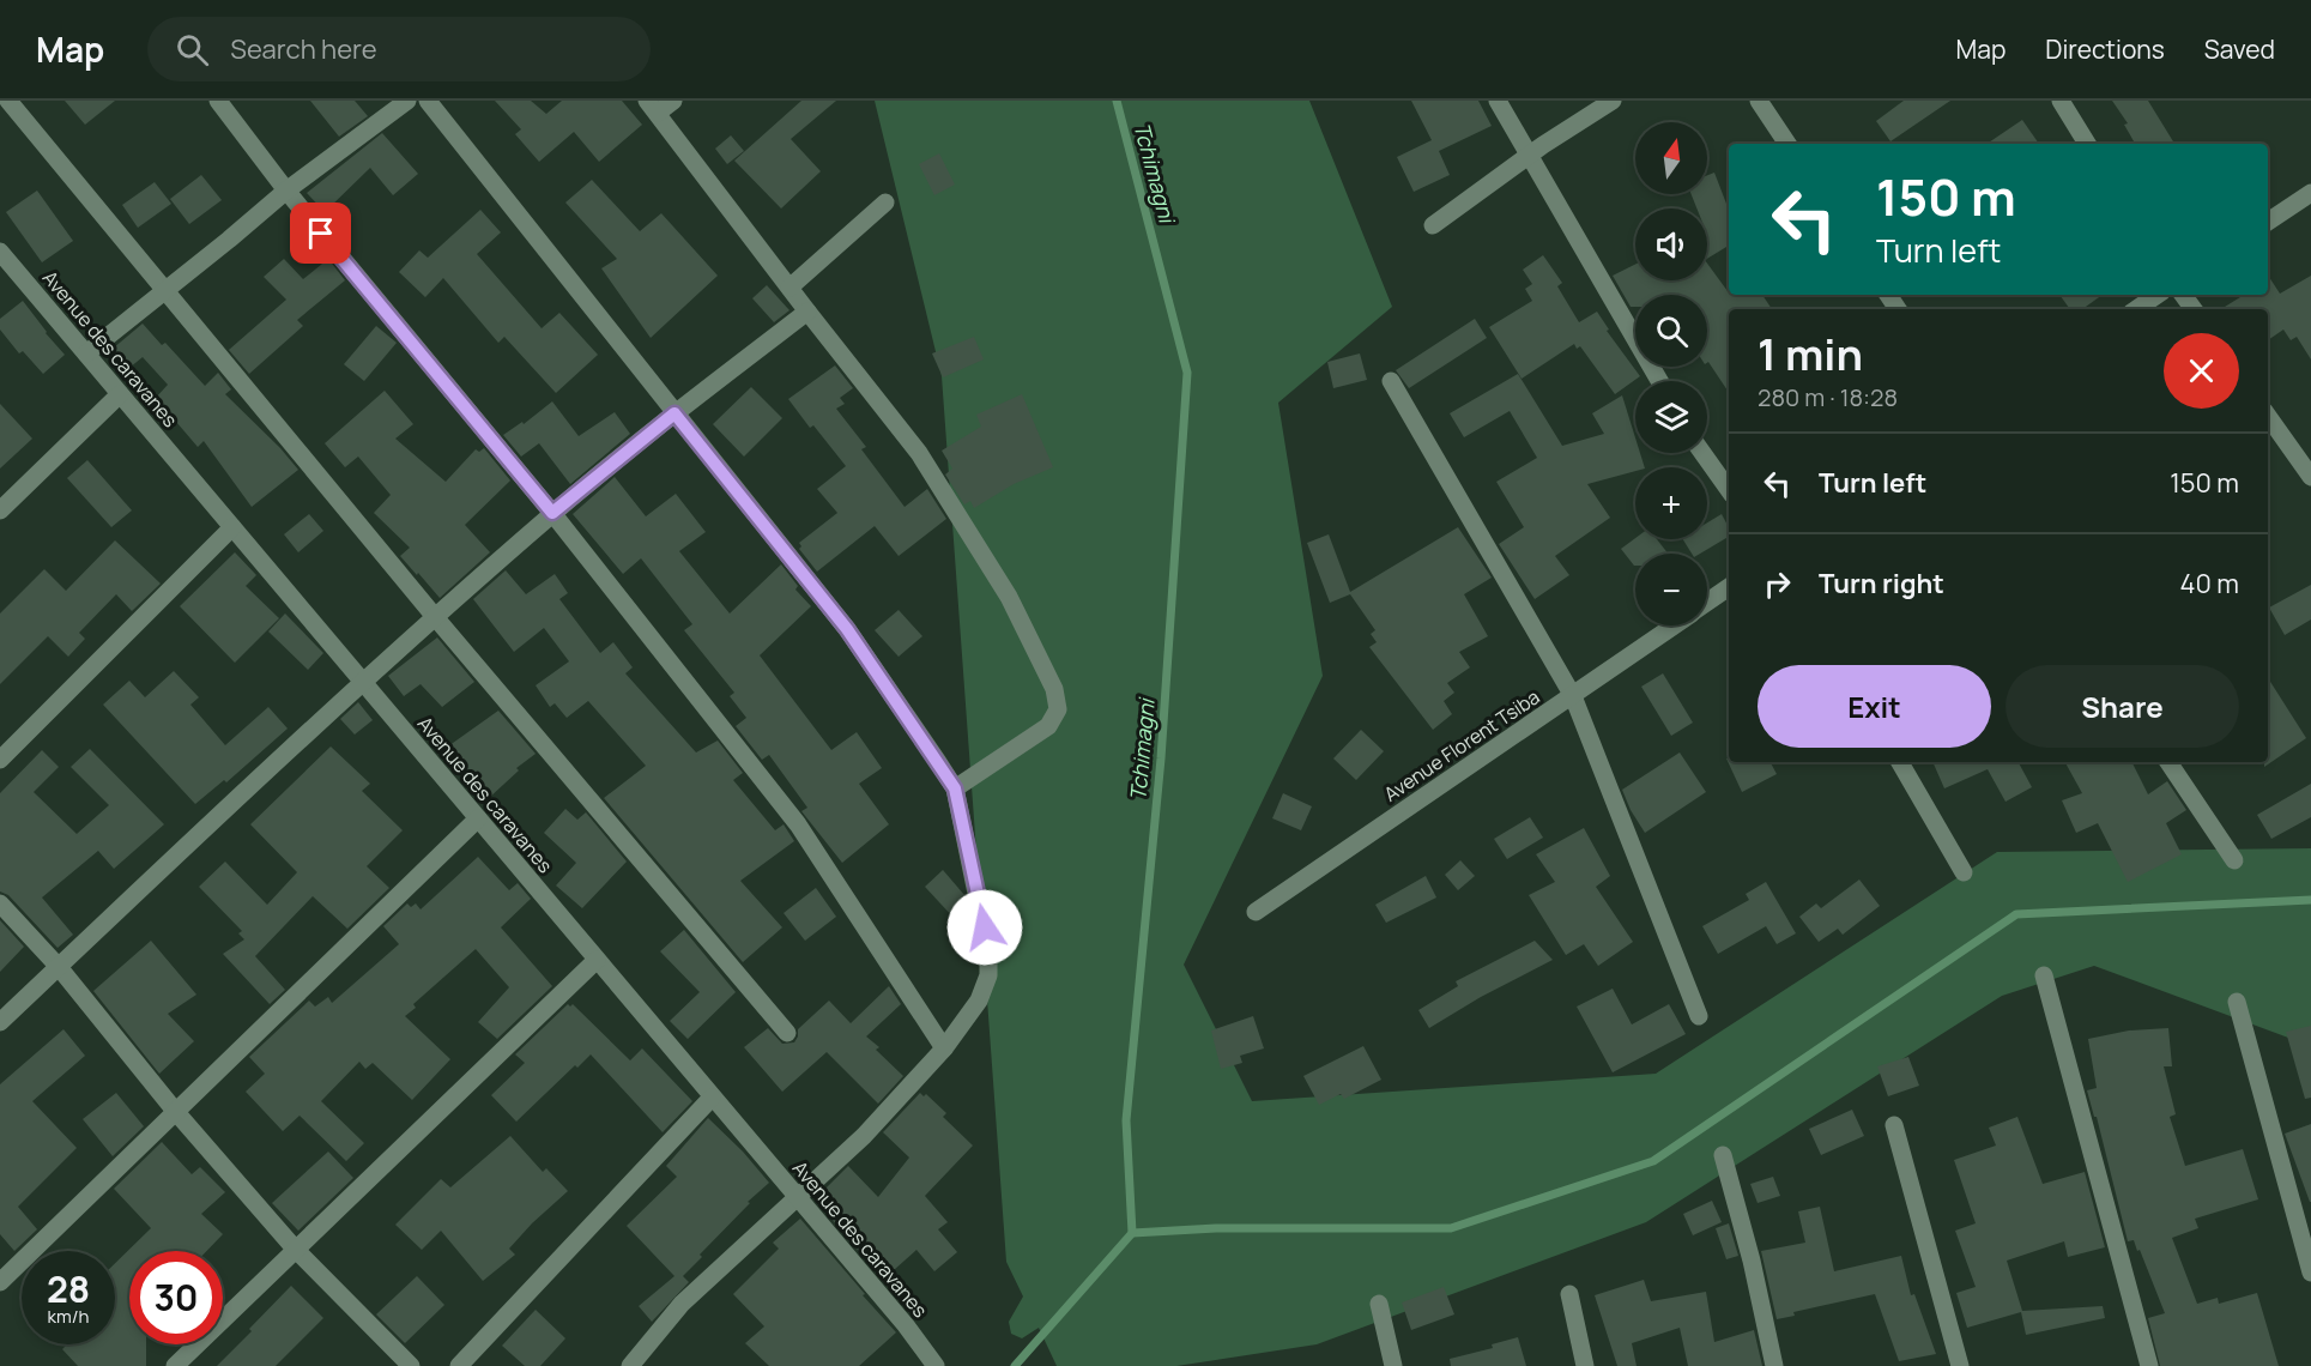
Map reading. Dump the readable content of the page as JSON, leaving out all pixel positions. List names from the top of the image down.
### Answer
{
  "streets": {
    "street": ["Avenue des caravanes", "Avenue Florent Tsiba"]
  },
  "water": ["Tchimagni"],
  "north": "top",
  "page": {
    "header": "Map",
    "search": "Search here",
    "nav": ["Map", "Directions", "Saved"],
    "map_buttons": ["+", "−"],
    "turn": ["150 m", "Turn left"],
    "heading": ["1 min", "280 m · 18:28"],
    "list": [
      {
        "name": "Turn left",
        "value": "150 m"
      },
      {
        "name": "Turn right",
        "value": "40 m"
      }
    ],
    "buttons": ["Exit", "Share"],
    "speed": "28 km/h",
    "limit": "30"
  }
}
